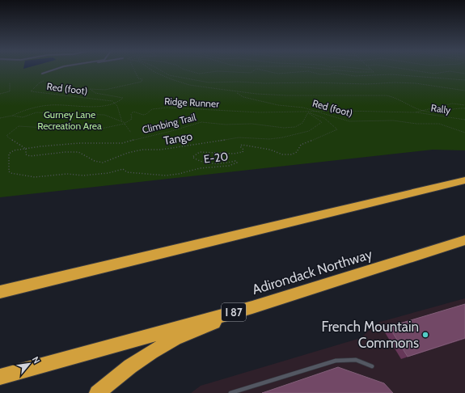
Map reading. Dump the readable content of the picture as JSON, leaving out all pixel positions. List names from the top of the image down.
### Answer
{
  "streets": {
    "highway": ["Adirondack Northway", "I 87"],
    "path": [
      "Red (foot)",
      "Ridge Runner",
      "Rally",
      "Climbing Trail",
      "Tango",
      "E-20"
    ]
  },
  "crossings": [
    ["Red (foot)", "Ridge Runner"],
    ["Ridge Runner", "Rally"],
    ["Ridge Runner", "Climbing Trail"],
    ["Ridge Runner", "Tango"],
    ["Ridge Runner", "E-20"],
    ["Climbing Trail", "Tango"],
    ["Climbing Trail", "E-20"],
    ["Tango", "E-20"]
  ],
  "parks": ["Gurney Lane Recreation Area"],
  "places": ["French Mountain Commons"],
  "north": "top right"
}
